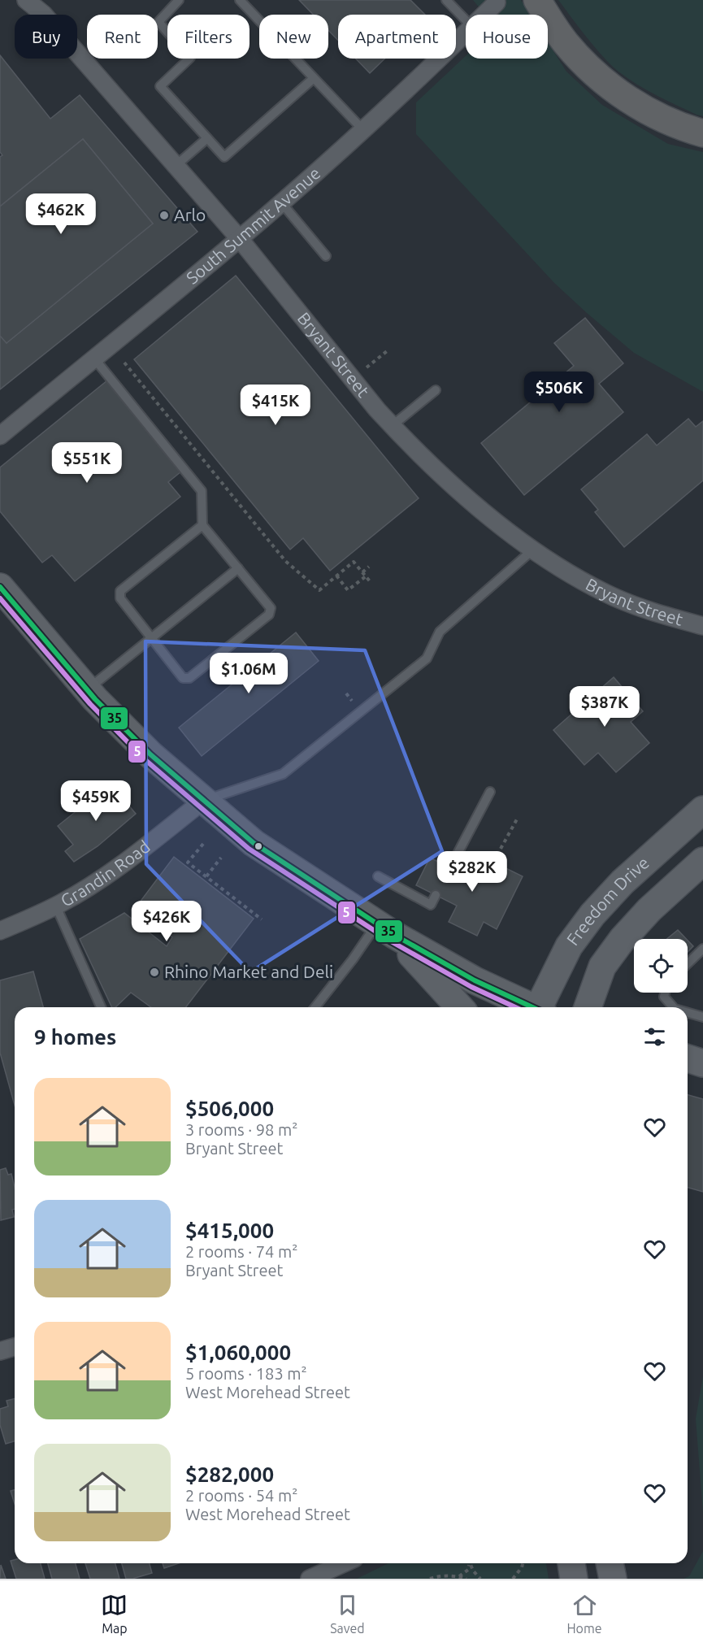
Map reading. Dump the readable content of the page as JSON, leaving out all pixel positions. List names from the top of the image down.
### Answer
{
  "streets": {
    "main road": ["Freedom Drive"],
    "street": ["South Summit Avenue", "Bryant Street", "Grandin Road"]
  },
  "crossings": [
    ["South Summit Avenue", "Bryant Street"]
  ],
  "places": ["Arlo", "Rhino Market and Deli"],
  "lines": ["transit line 35", "transit line 5"],
  "page": {
    "chip": [
      "Buy",
      "Rent",
      "Filters",
      "New",
      "Apartment",
      "House"
    ],
    "price": [
      "$462K",
      "$506K",
      "$415K",
      "$551K",
      "$1.06M",
      "$387K",
      "$459K",
      "$282K",
      "$426K"
    ],
    "heading": "9 homes",
    "list": [
      {
        "name": "$506,000",
        "note": "3 rooms · 98 m² · Bryant Street"
      },
      {
        "name": "$415,000",
        "note": "2 rooms · 74 m² · Bryant Street"
      },
      {
        "name": "$1,060,000",
        "note": "5 rooms · 183 m² · West Morehead Street"
      },
      {
        "name": "$282,000",
        "note": "2 rooms · 54 m² · West Morehead Street"
      }
    ],
    "tabs": ["Map", "Saved", "Home"]
  }
}
